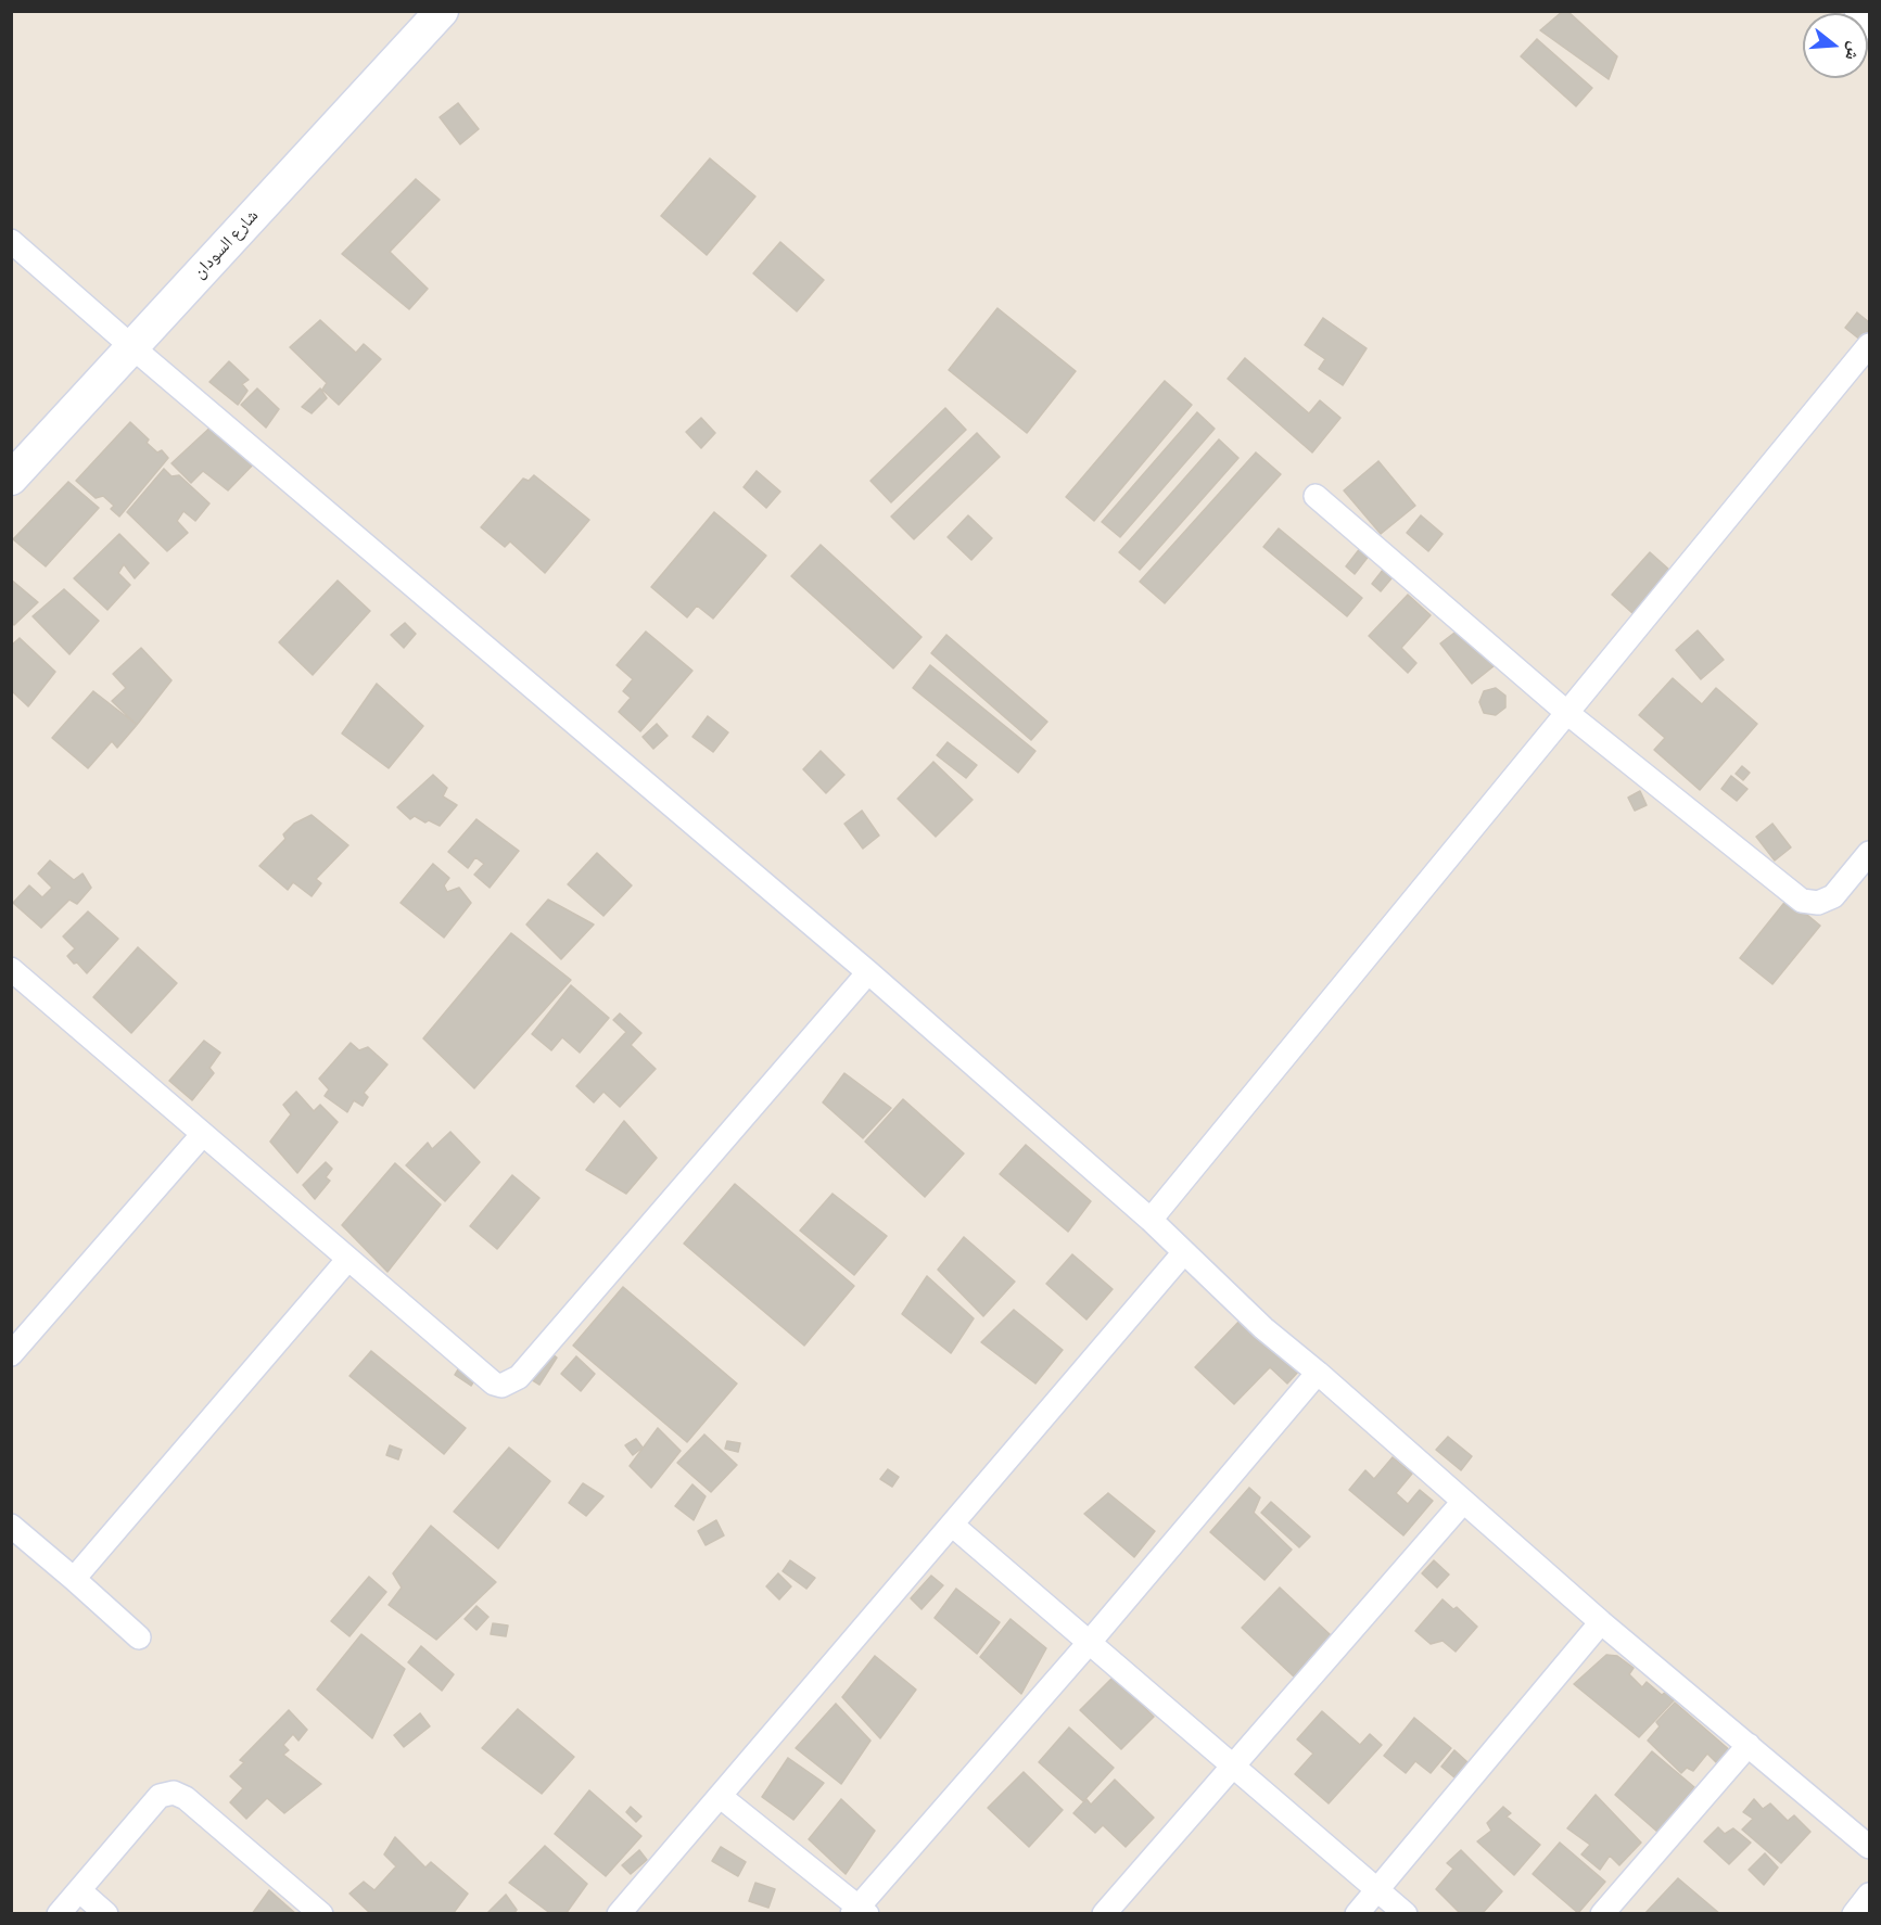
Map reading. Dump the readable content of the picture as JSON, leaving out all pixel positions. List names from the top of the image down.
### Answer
{
  "streets": {
    "main road": ["شارع السودان"]
  },
  "north": "right"
}
